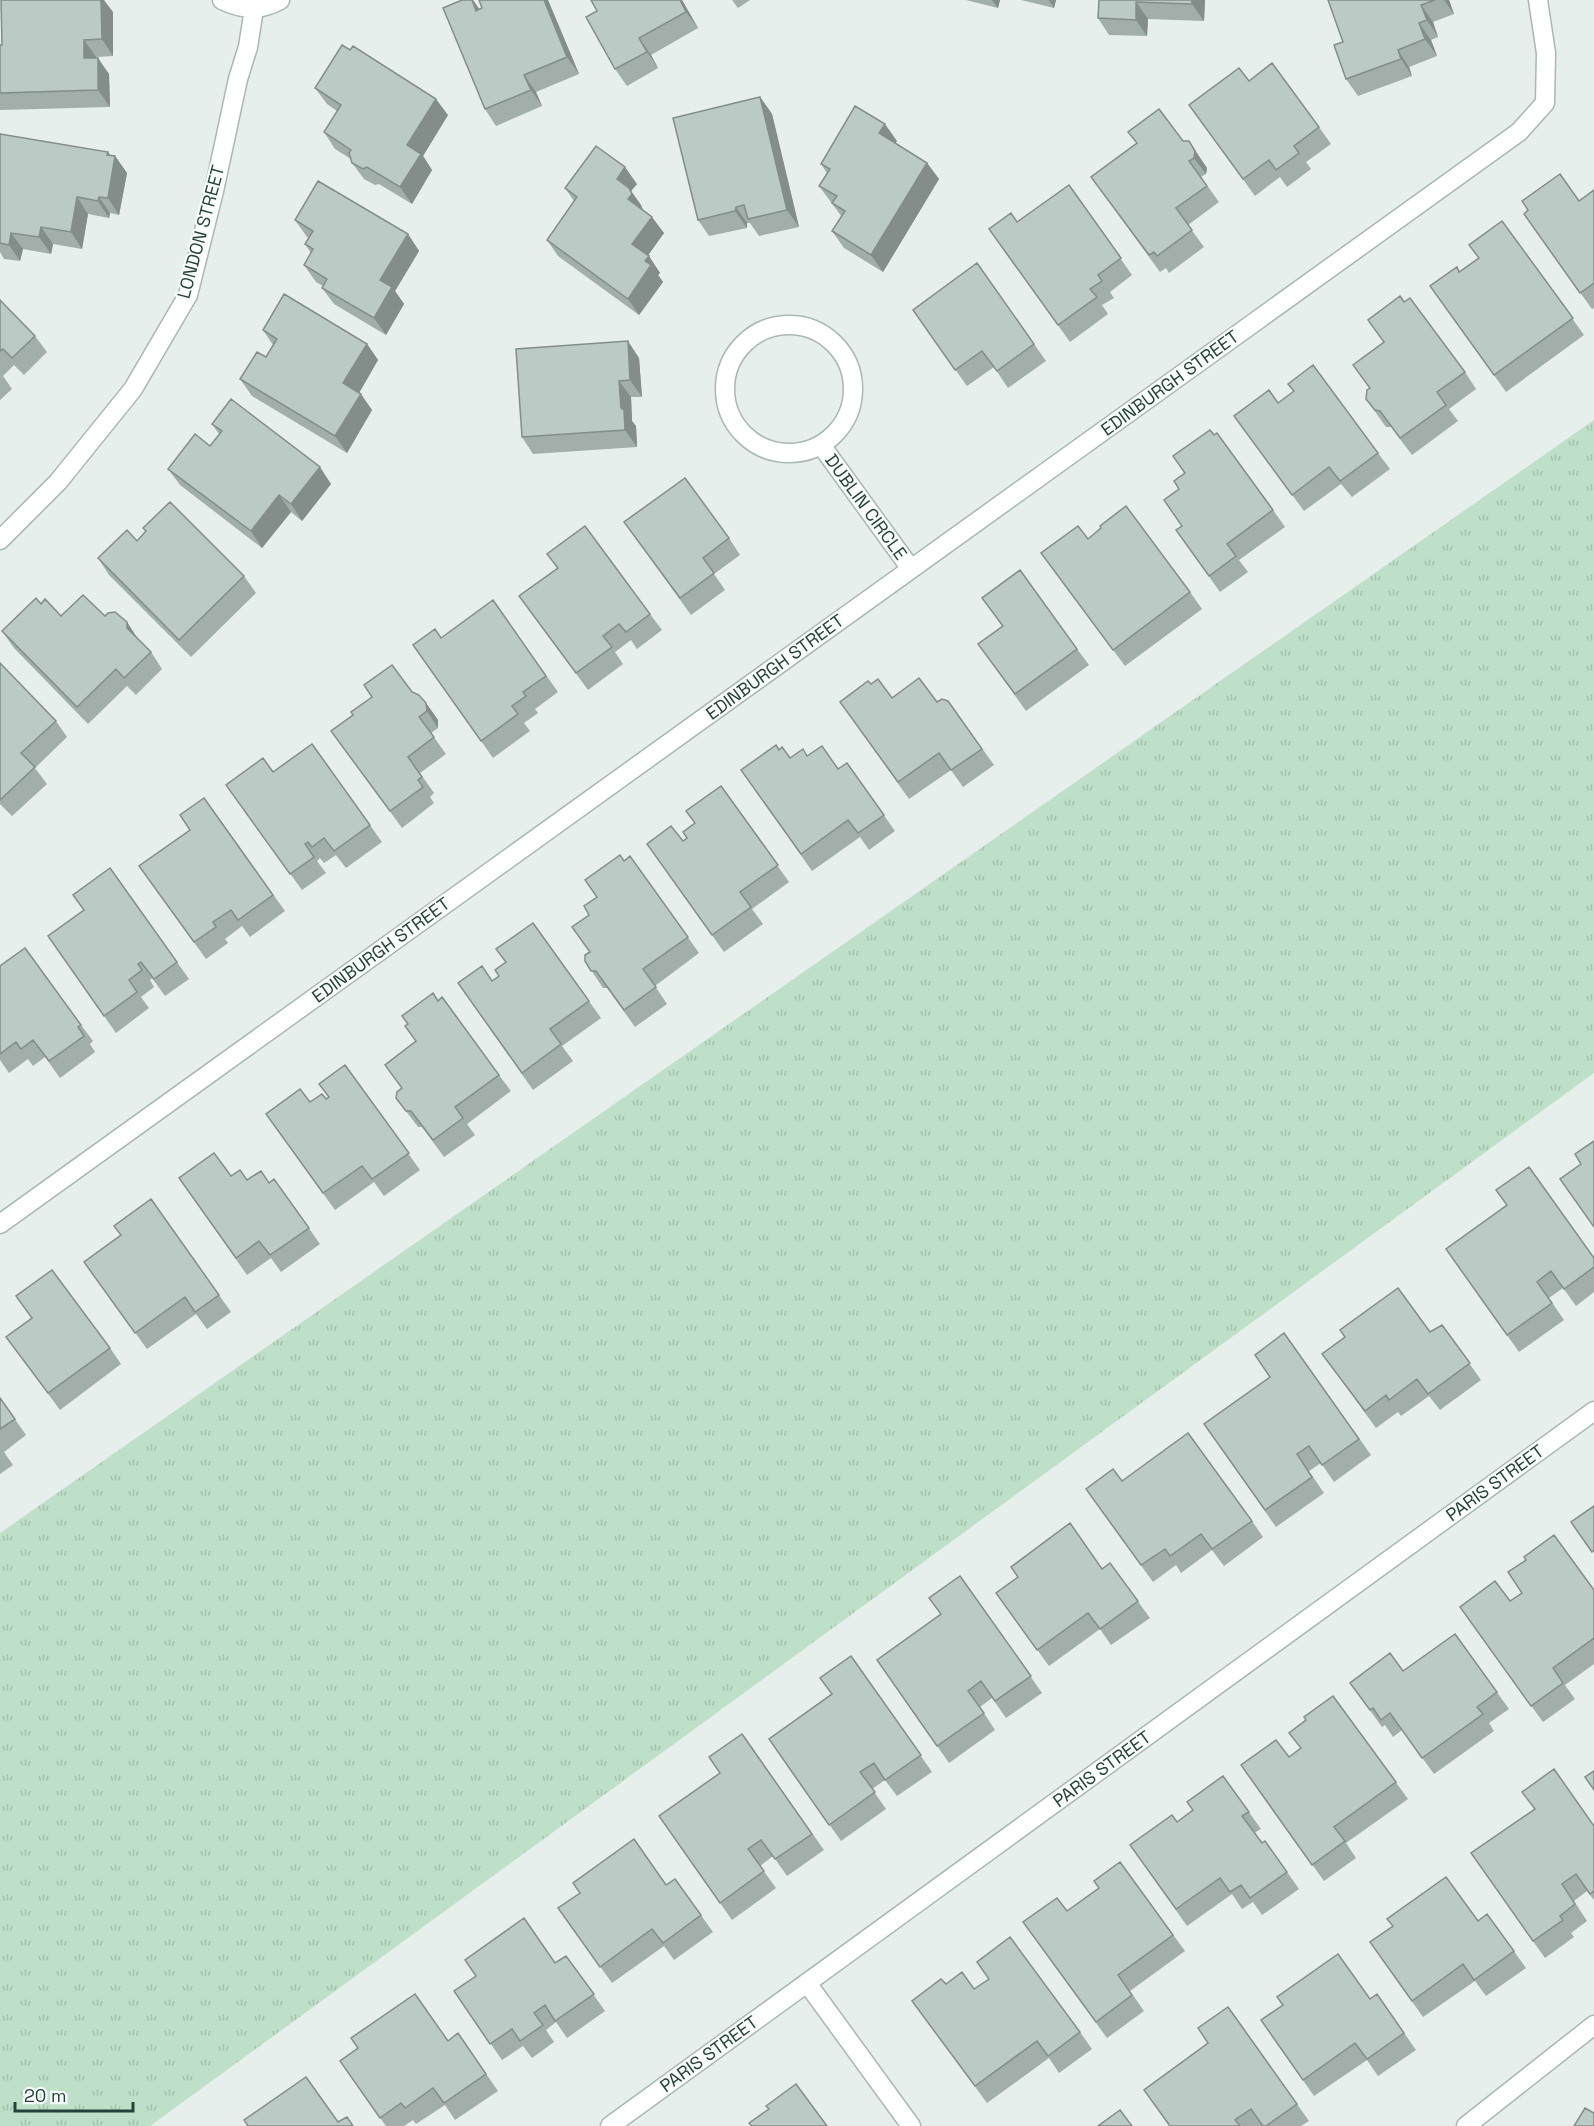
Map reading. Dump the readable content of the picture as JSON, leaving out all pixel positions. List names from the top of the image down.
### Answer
{
  "streets": {
    "street": [
      "LONDON STREET",
      "EDINBURGH STREET",
      "DUBLIN CIRCLE",
      "PARIS STREET"
    ]
  },
  "crossings": [
    ["EDINBURGH STREET", "DUBLIN CIRCLE"]
  ],
  "scale_bar": "20 m"
}
